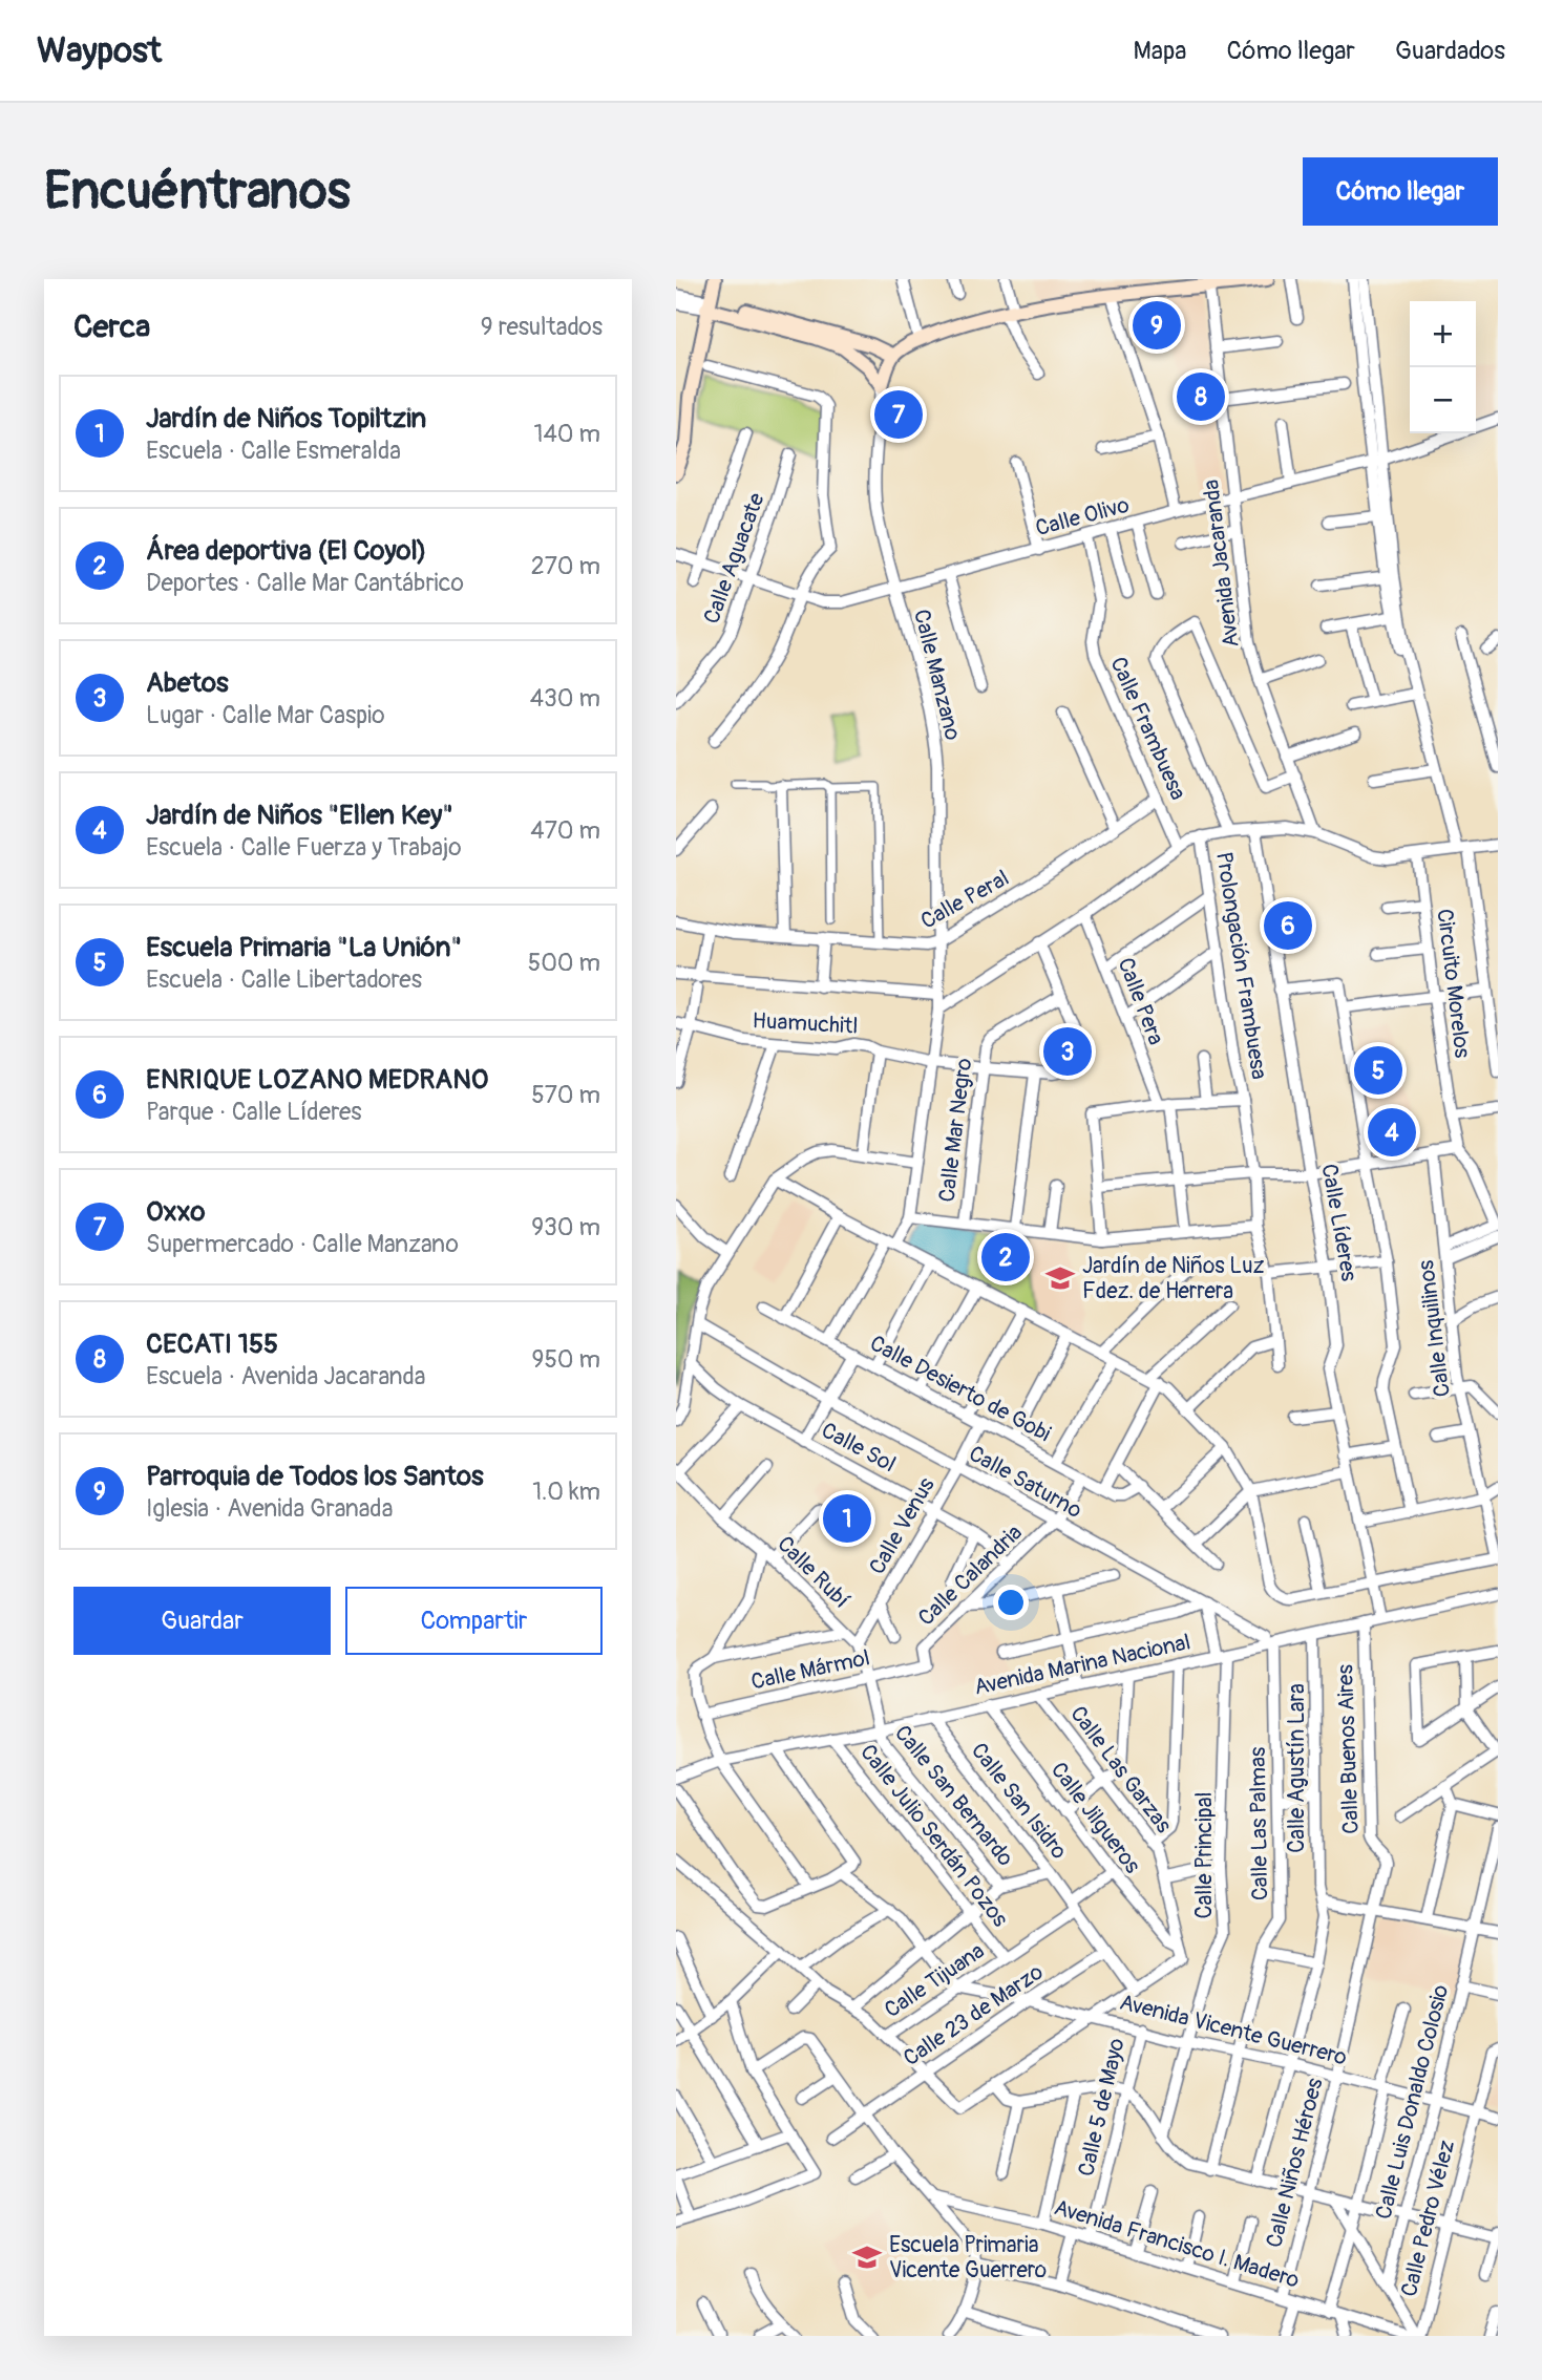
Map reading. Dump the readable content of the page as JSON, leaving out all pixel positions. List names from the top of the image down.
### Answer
{
  "streets": {
    "main road": ["Calle Manzano"],
    "street": [
      "Calle Olivo",
      "Calle Aguacate",
      "Avenida Jacaranda",
      "Calle Frambuesa",
      "Calle Peral",
      "Prolongación Frambuesa",
      "Circuito Morelos",
      "Calle Pera",
      "Huamuchitl",
      "Calle Mar Negro",
      "Calle Líderes",
      "Calle Inquilinos",
      "Calle Desierto de Gobi",
      "Calle Sol",
      "Calle Saturno",
      "Calle Venus",
      "Calle Rubí",
      "Calle Calandria",
      "Avenida Marina Nacional",
      "Calle Mármol",
      "Calle Buenos Aires",
      "Calle Agustín Lara",
      "Calle Las Garzas",
      "Calle San Bernardo",
      "Calle San Isidro",
      "Calle Jilgueros",
      "Calle Las Palmas",
      "Calle Julio Serdán Pozos",
      "Calle Principal",
      "Calle Tijuana",
      "Calle 23 de Marzo",
      "Avenida Vicente Guerrero",
      "Calle Luis Donaldo Colosio",
      "Calle 5 de Mayo",
      "Calle Niños Héroes",
      "Calle Pedro Vélez",
      "Avenida Francisco I. Madero"
    ]
  },
  "crossings": [
    ["Calle Olivo", "Calle Aguacate"],
    ["Calle Olivo", "Avenida Jacaranda"],
    ["Calle Olivo", "Calle Manzano"],
    ["Calle Olivo", "Calle Frambuesa"],
    ["Calle Manzano", "Calle Peral"],
    ["Calle Manzano", "Huamuchitl"],
    ["Calle Manzano", "Calle Desierto de Gobi"],
    ["Calle Frambuesa", "Calle Peral"],
    ["Huamuchitl", "Calle Mar Negro"],
    ["Calle Líderes", "Avenida Marina Nacional"],
    ["Calle Desierto de Gobi", "Calle Venus"],
    ["Calle Desierto de Gobi", "Calle Calandria"],
    ["Calle Sol", "Calle Venus"],
    ["Calle Sol", "Calle Calandria"],
    ["Calle Saturno", "Calle Venus"],
    ["Calle Saturno", "Calle Calandria"],
    ["Calle Saturno", "Avenida Marina Nacional"],
    ["Calle Saturno", "Calle Las Palmas"],
    ["Calle Venus", "Calle Rubí"],
    ["Calle Calandria", "Calle Mármol"],
    ["Avenida Marina Nacional", "Calle Buenos Aires"],
    ["Avenida Marina Nacional", "Calle Agustín Lara"],
    ["Avenida Marina Nacional", "Calle Las Garzas"],
    ["Avenida Marina Nacional", "Calle San Bernardo"],
    ["Avenida Marina Nacional", "Calle San Isidro"],
    ["Avenida Marina Nacional", "Calle Jilgueros"],
    ["Avenida Marina Nacional", "Calle Las Palmas"],
    ["Avenida Marina Nacional", "Calle Julio Serdán Pozos"],
    ["Avenida Marina Nacional", "Calle Principal"],
    ["Calle Buenos Aires", "Calle Niños Héroes"],
    ["Calle Agustín Lara", "Avenida Vicente Guerrero"],
    ["Calle Las Garzas", "Calle San Isidro"],
    ["Calle Las Garzas", "Calle Jilgueros"],
    ["Calle San Isidro", "Calle Tijuana"],
    ["Calle San Isidro", "Calle 23 de Marzo"],
    ["Calle Jilgueros", "Calle Tijuana"],
    ["Calle Las Palmas", "Avenida Vicente Guerrero"],
    ["Calle Julio Serdán Pozos", "Calle Tijuana"],
    ["Calle Principal", "Avenida Vicente Guerrero"],
    ["Calle Tijuana", "Avenida Vicente Guerrero"],
    ["Calle 23 de Marzo", "Avenida Vicente Guerrero"],
    ["Avenida Vicente Guerrero", "Calle Luis Donaldo Colosio"],
    ["Avenida Vicente Guerrero", "Calle 5 de Mayo"],
    ["Avenida Vicente Guerrero", "Calle Niños Héroes"],
    ["Avenida Vicente Guerrero", "Calle Pedro Vélez"],
    ["Calle 5 de Mayo", "Avenida Francisco I. Madero"],
    ["Calle Niños Héroes", "Avenida Francisco I. Madero"]
  ],
  "places": {
    "school or university": ["Jardín de Niños Luz Fdez. de Herrera", "Escuela Primaria Vicente Guerrero"]
  },
  "page": {
    "header": "Waypost",
    "nav": ["Mapa", "Cómo llegar", "Guardados"],
    "buttons": [
      "Cómo llegar",
      ["Guardar", "Compartir"]
    ],
    "title": "Encuéntranos",
    "heading": ["Cerca", "9 resultados"],
    "pins": [
      "9",
      "8",
      "7",
      "6",
      "3",
      "5",
      "4",
      "2",
      "1"
    ],
    "map_buttons": ["+", "−"],
    "list": [
      {
        "mark": "1",
        "name": "Jardín de Niños Topiltzin",
        "note": "Escuela · Calle Esmeralda",
        "value": "140 m"
      },
      {
        "mark": "2",
        "name": "Área deportiva (El Coyol)",
        "note": "Deportes · Calle Mar Cantábrico",
        "value": "270 m"
      },
      {
        "mark": "3",
        "name": "Abetos",
        "note": "Lugar · Calle Mar Caspio",
        "value": "430 m"
      },
      {
        "mark": "4",
        "name": "Jardín de Niños \"Ellen Key\"",
        "note": "Escuela · Calle Fuerza y Trabajo",
        "value": "470 m"
      },
      {
        "mark": "5",
        "name": "Escuela Primaria \"La Unión\"",
        "note": "Escuela · Calle Libertadores",
        "value": "500 m"
      },
      {
        "mark": "6",
        "name": "ENRIQUE LOZANO MEDRANO",
        "note": "Parque · Calle Líderes",
        "value": "570 m"
      },
      {
        "mark": "7",
        "name": "Oxxo",
        "note": "Supermercado · Calle Manzano",
        "value": "930 m"
      },
      {
        "mark": "8",
        "name": "CECATI 155",
        "note": "Escuela · Avenida Jacaranda",
        "value": "950 m"
      },
      {
        "mark": "9",
        "name": "Parroquia de Todos los Santos",
        "note": "Iglesia · Avenida Granada",
        "value": "1.0 km"
      }
    ]
  }
}
